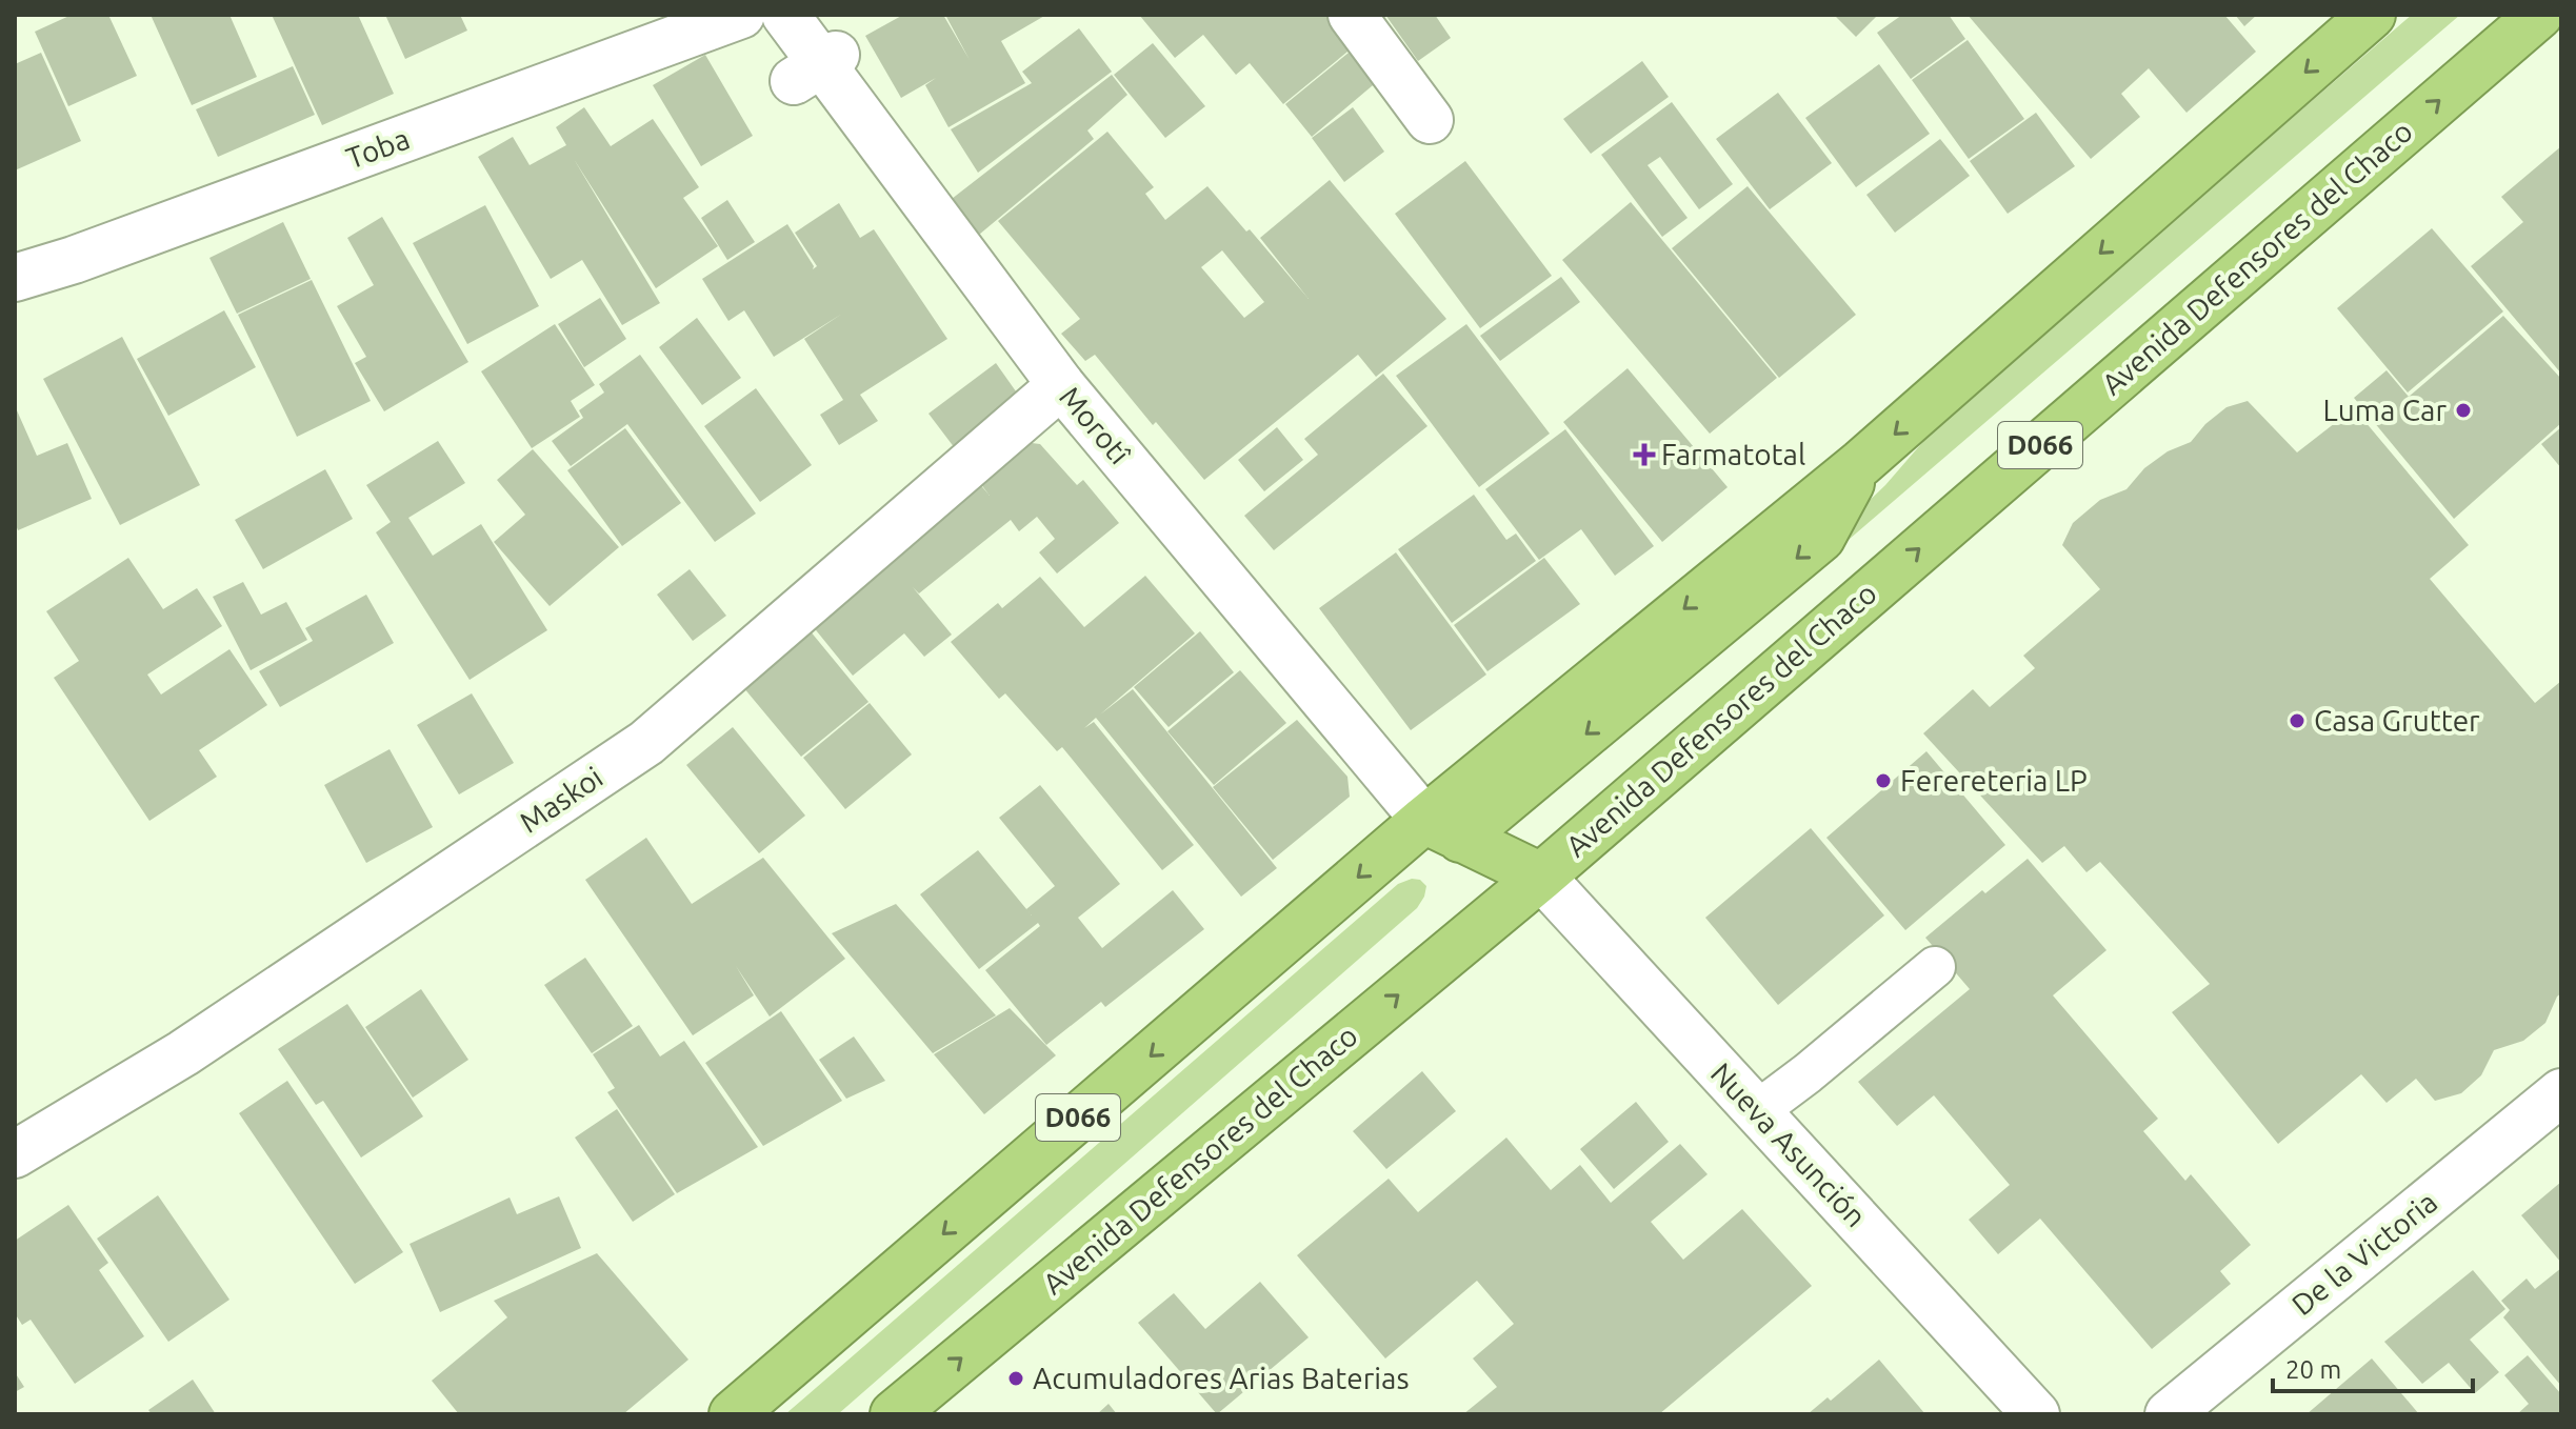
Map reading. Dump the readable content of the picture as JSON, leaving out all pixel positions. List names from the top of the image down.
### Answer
{
  "streets": {
    "highway": ["Avenida Defensores del Chaco", "D066"],
    "street": [
      "Toba",
      "Morotî",
      "Maskoi",
      "Nueva Asunción",
      "De la Victoria"
    ]
  },
  "crossings": [
    ["Avenida Defensores del Chaco", "Nueva Asunción"],
    ["Morotî", "D066"],
    ["Morotî", "Maskoi"]
  ],
  "places": {
    "other": [
      "Luma Car",
      "Casa Grutter",
      "Ferereteria LP",
      "Acumuladores Arias Baterias"
    ],
    "health": ["Farmatotal"]
  },
  "scale_bar": "20 m"
}
